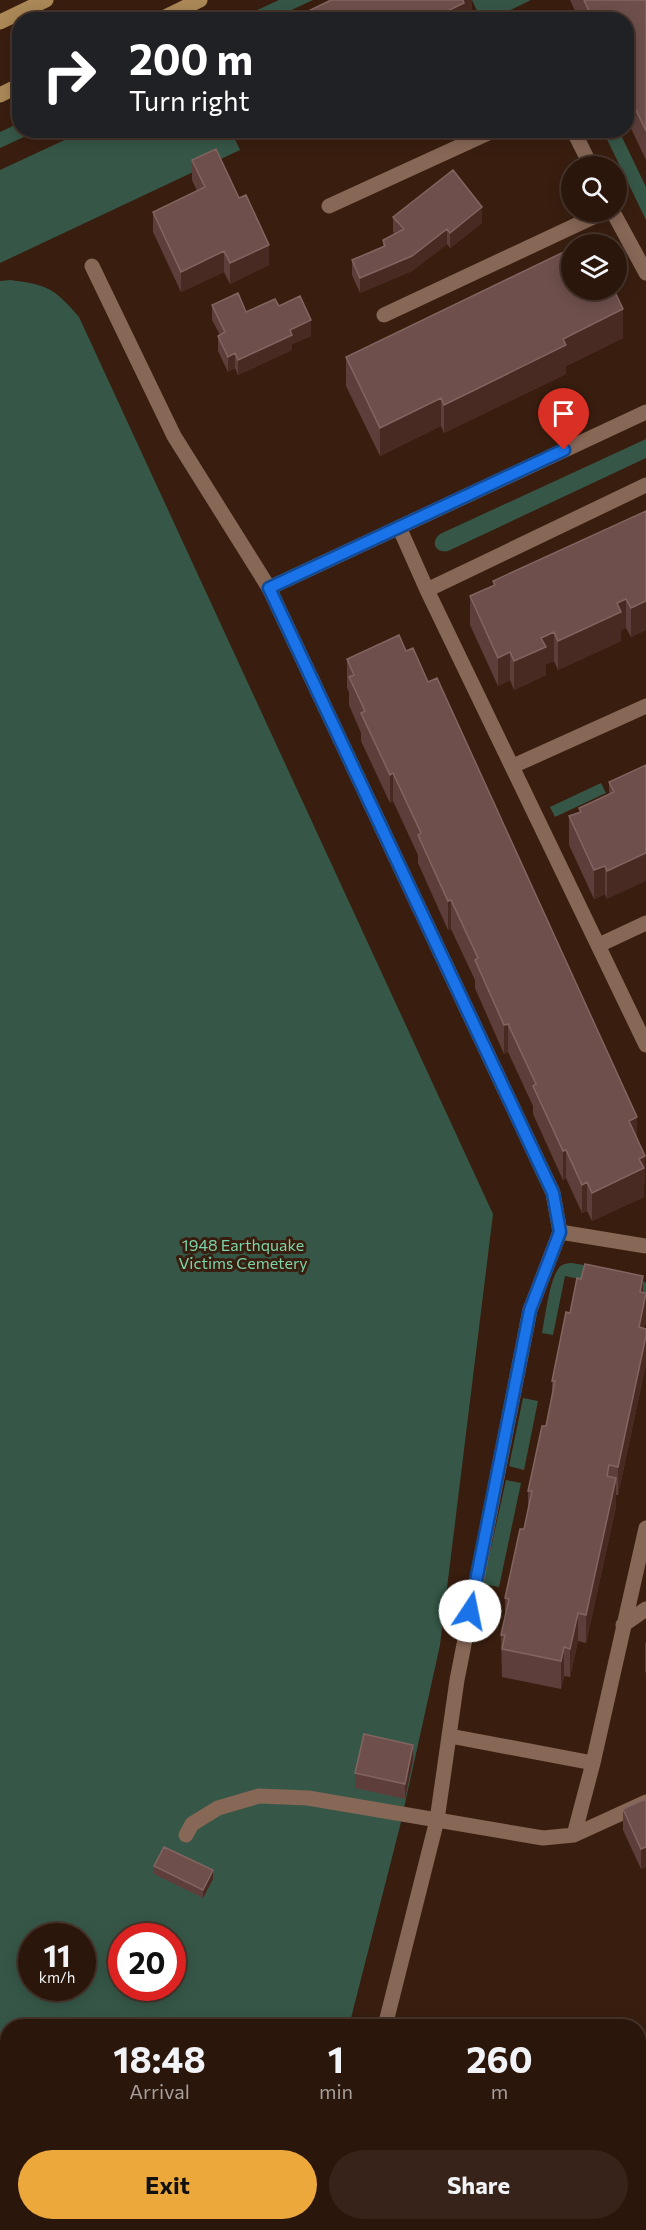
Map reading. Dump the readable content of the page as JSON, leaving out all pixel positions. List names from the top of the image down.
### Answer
{
  "parks": ["1948 Earthquake Victims Cemetery"],
  "page": {
    "turn": ["200 m", "Turn right"],
    "speed": "11 km/h",
    "limit": "20",
    "eta": [
      "18:48",
      "Arrival",
      "1",
      "min",
      "260",
      "m"
    ],
    "buttons": ["Exit", "Share"]
  }
}
